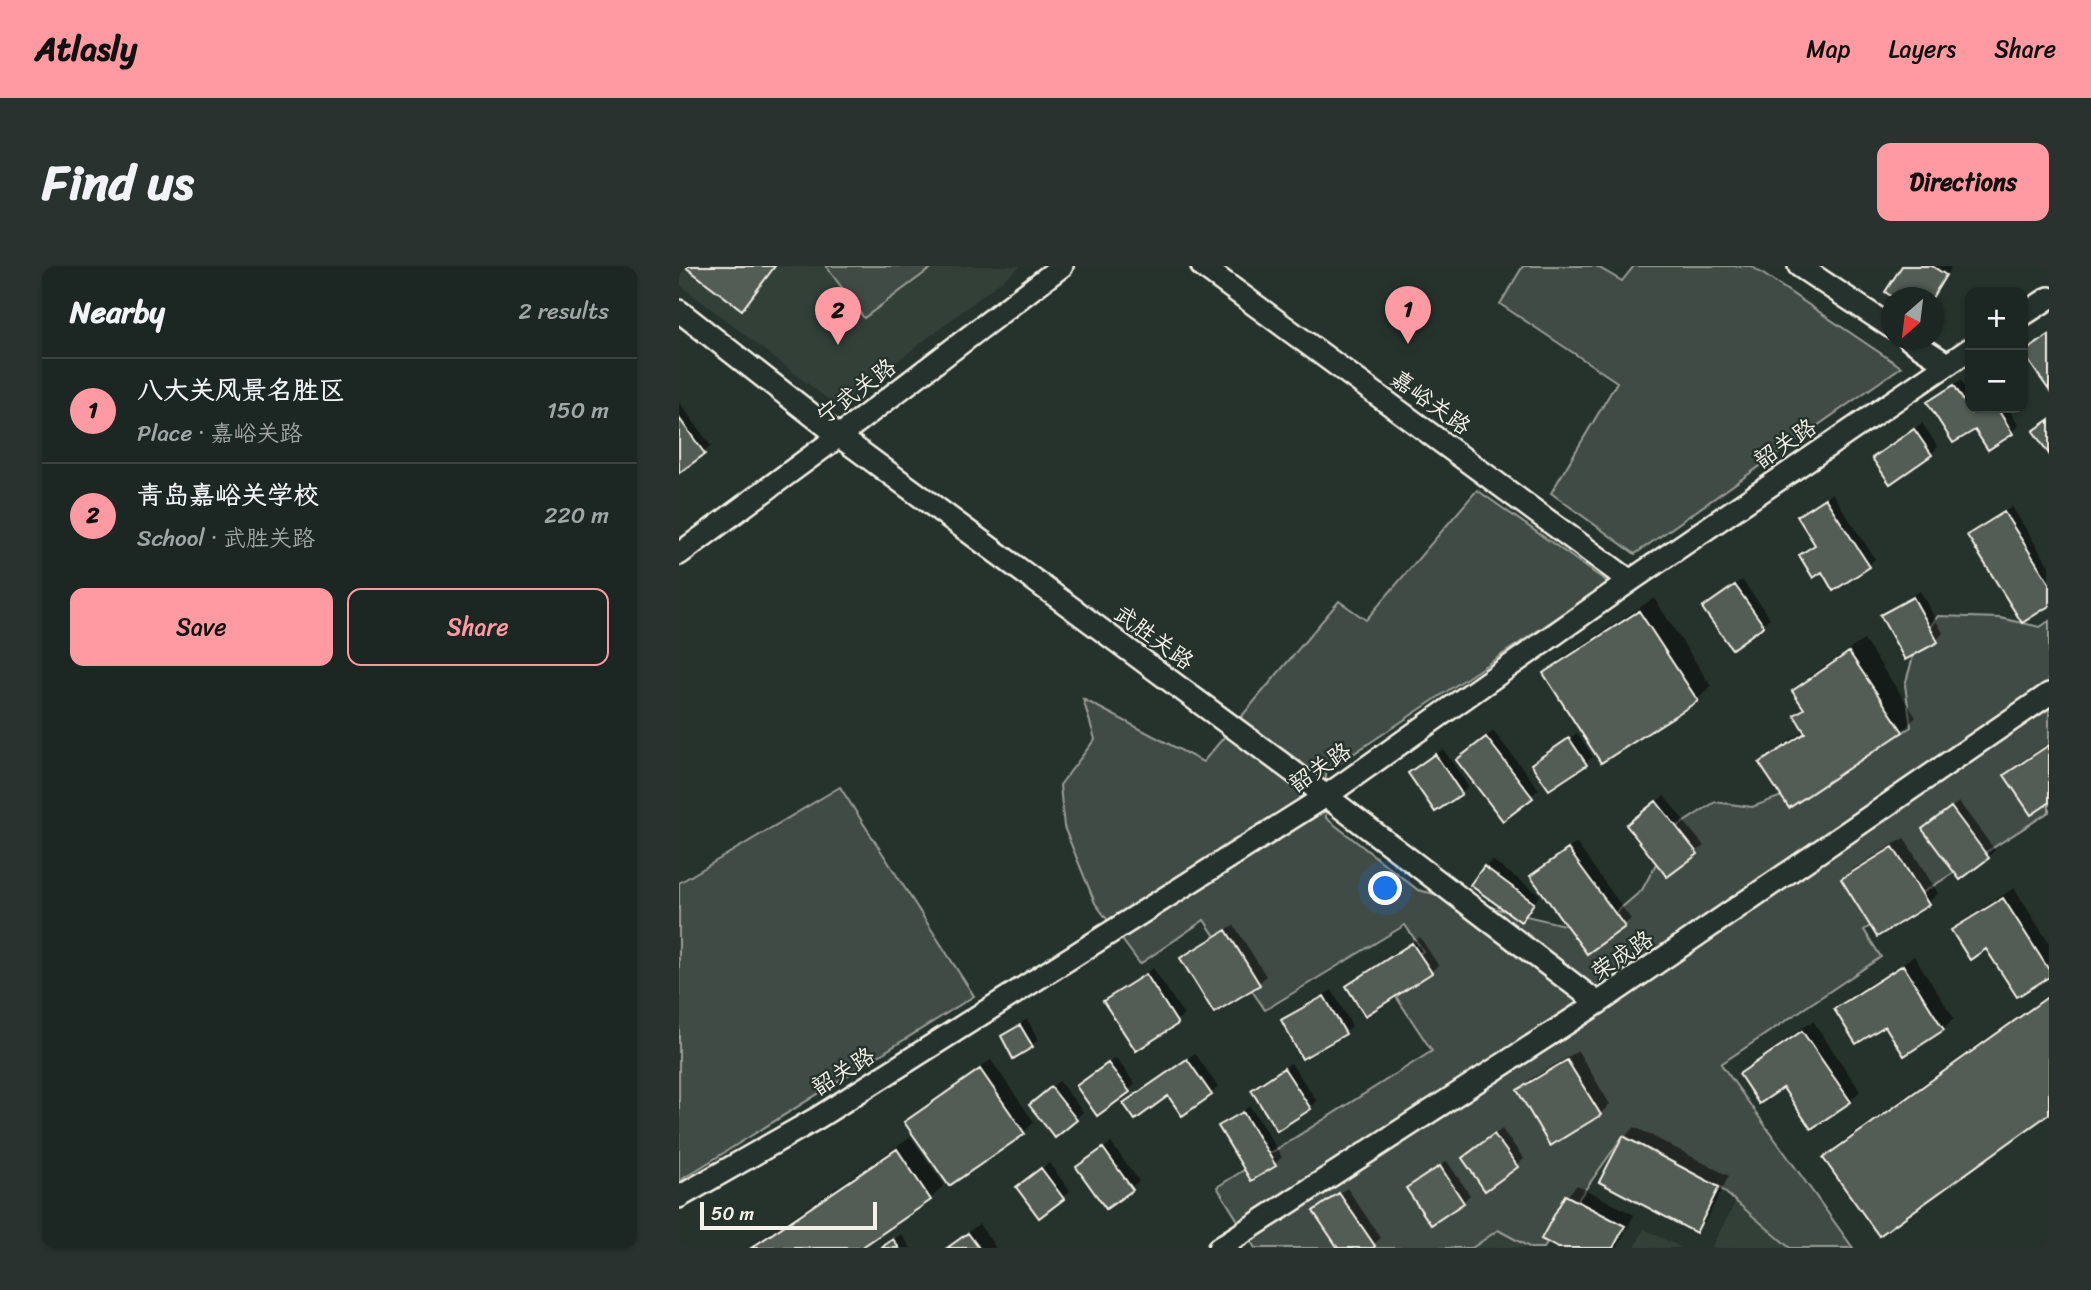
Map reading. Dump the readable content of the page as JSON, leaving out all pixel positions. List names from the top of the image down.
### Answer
{
  "streets": {
    "street": [
      "宁武关路",
      "嘉峪关路",
      "韶关路",
      "武胜关路",
      "荣成路"
    ]
  },
  "crossings": [
    ["宁武关路", "武胜关路"],
    ["嘉峪关路", "韶关路"],
    ["韶关路", "武胜关路"],
    ["武胜关路", "荣成路"]
  ],
  "scale_bar": "50 m",
  "north": "bottom left",
  "page": {
    "header": "Atlasly",
    "nav": ["Map", "Layers", "Share"],
    "title": "Find us",
    "buttons": [
      "Directions",
      ["Save", "Share"]
    ],
    "heading": ["Nearby", "2 results"],
    "pins": ["1", "2"],
    "map_buttons": ["+", "−"],
    "list": [
      {
        "mark": "1",
        "name": "八大关风景名胜区",
        "note": "Place · 嘉峪关路",
        "value": "150 m"
      },
      {
        "mark": "2",
        "name": "青岛嘉峪关学校",
        "note": "School · 武胜关路",
        "value": "220 m"
      }
    ],
    "scale": "50 m"
  }
}
